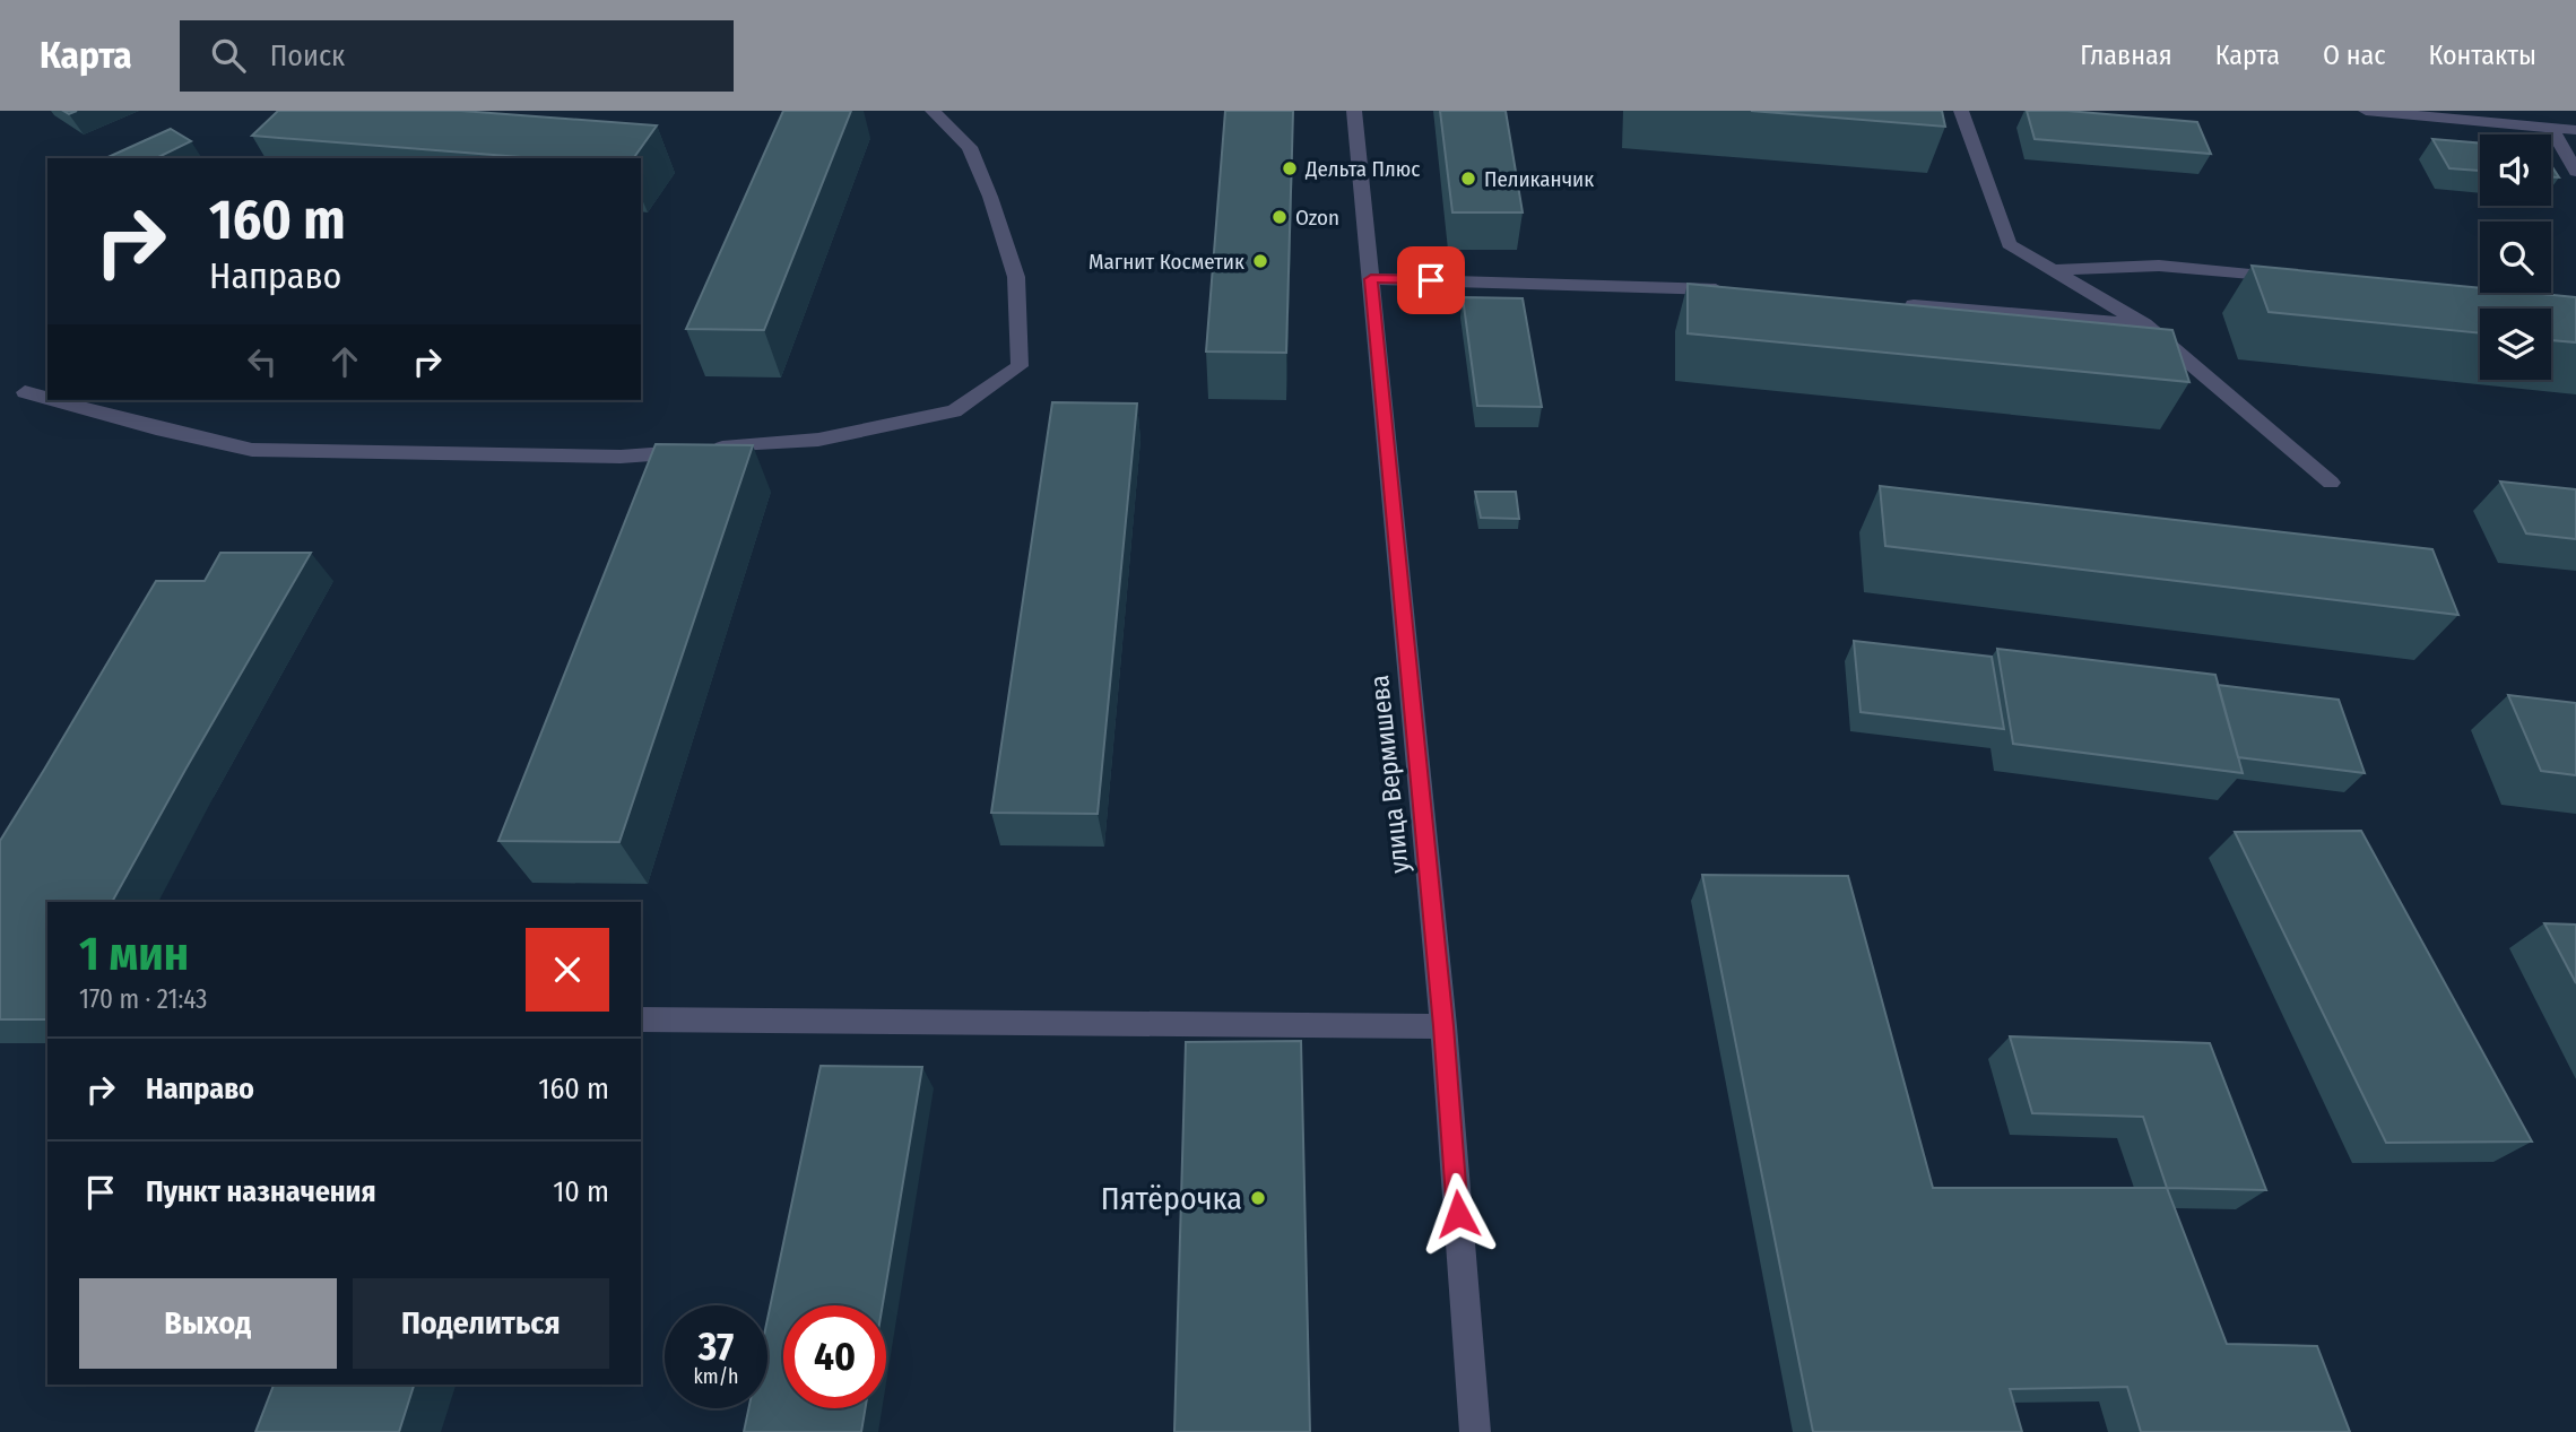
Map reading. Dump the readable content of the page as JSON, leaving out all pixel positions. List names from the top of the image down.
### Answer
{
  "streets": {
    "street": ["улица Вермишева"]
  },
  "places": [
    "Дельта Плюс",
    "Пеликанчик",
    "Ozon",
    "Магнит Косметик",
    "Пятёрочка"
  ],
  "page": {
    "header": "Карта",
    "search": "Поиск",
    "nav": [
      "Главная",
      "Карта",
      "О нас",
      "Контакты"
    ],
    "turn": ["160 m", "Направо"],
    "heading": ["1 мин", "170 m · 21:43"],
    "list": [
      {
        "name": "Направо",
        "value": "160 m"
      },
      {
        "name": "Пункт назначения",
        "value": "10 m"
      }
    ],
    "buttons": ["Выход", "Поделиться"],
    "speed": "37 km/h",
    "limit": "40"
  }
}
